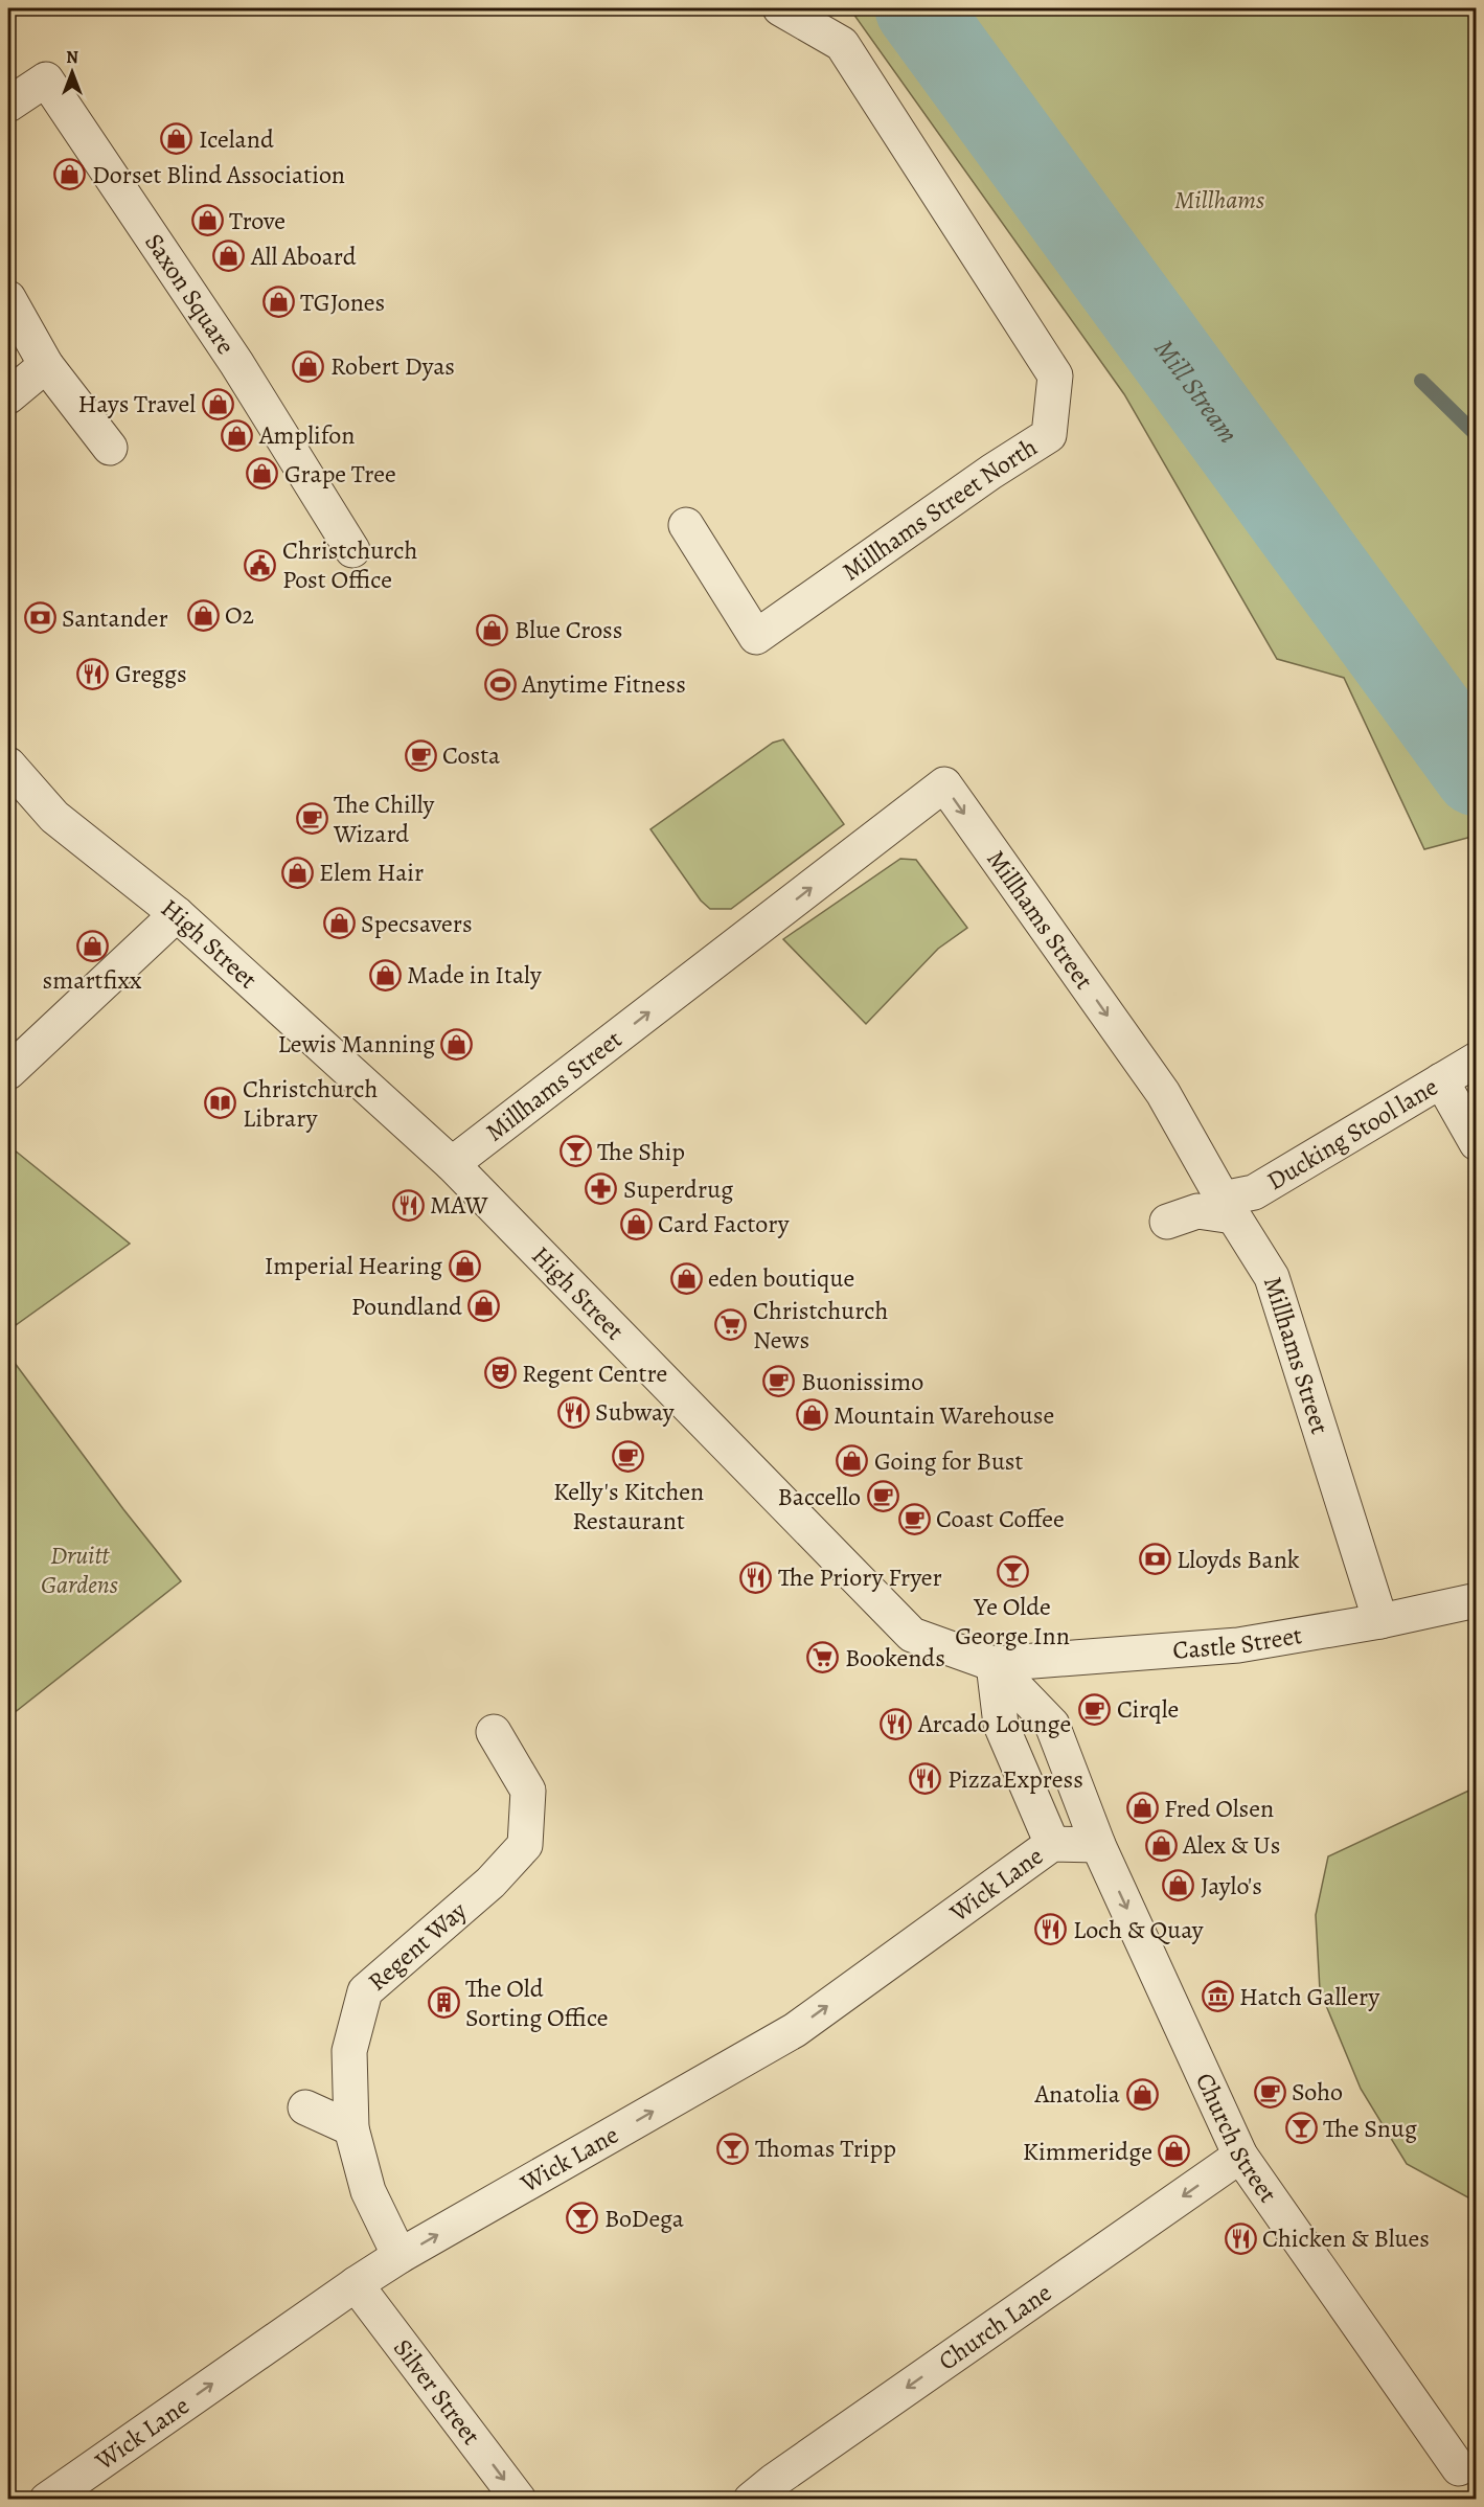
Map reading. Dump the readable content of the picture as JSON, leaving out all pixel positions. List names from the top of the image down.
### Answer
{
  "streets": {
    "street": [
      "Saxon Square",
      "Millhams Street North",
      "Millhams Street",
      "High Street",
      "Ducking Stool lane",
      "Castle Street",
      "Wick Lane",
      "Regent Way",
      "Church Street",
      "Church Lane",
      "Silver Street"
    ]
  },
  "crossings": [
    ["Millhams Street", "High Street"],
    ["Millhams Street", "Ducking Stool lane"],
    ["Millhams Street", "Castle Street"],
    ["High Street", "Castle Street"],
    ["High Street", "Wick Lane"],
    ["High Street", "Church Street"],
    ["Wick Lane", "Regent Way"],
    ["Wick Lane", "Church Street"],
    ["Wick Lane", "Silver Street"],
    ["Church Street", "Church Lane"]
  ],
  "one_way": [
    "Wick Lane",
    "Church Street",
    "Church Lane",
    "Silver Street"
  ],
  "water": ["Mill Stream"],
  "parks": ["Millhams", "Druitt Gardens"],
  "places": {
    "shop": [
      "Iceland",
      "Dorset Blind Association",
      "Trove",
      "All Aboard",
      "TGJones",
      "Robert Dyas",
      "Hays Travel",
      "Amplifon",
      "Grape Tree",
      "O2",
      "Blue Cross",
      "Elem Hair",
      "Specsavers",
      "smartfixx",
      "Made in Italy",
      "Lewis Manning",
      "Card Factory",
      "Imperial Hearing",
      "eden boutique",
      "Poundland",
      "Mountain Warehouse",
      "Going for Bust",
      "Fred Olsen",
      "Alex & Us",
      "Jaylo's",
      "Anatolia",
      "Kimmeridge"
    ],
    "public building": ["Christchurch Post Office"],
    "bank": ["Santander", "Lloyds Bank"],
    "restaurant": [
      "Greggs",
      "MAW",
      "Subway",
      "The Priory Fryer",
      "Arcado Lounge",
      "PizzaExpress",
      "Loch & Quay",
      "Chicken & Blues"
    ],
    "sports": ["Anytime Fitness"],
    "cafe": [
      "Costa",
      "The Chilly Wizard",
      "Buonissimo",
      "Kelly's Kitchen Restaurant",
      "Baccello",
      "Coast Coffee",
      "Cirqle",
      "Soho"
    ],
    "library": ["Christchurch Library"],
    "bar": [
      "The Ship",
      "Ye Olde George Inn",
      "The Snug",
      "Thomas Tripp",
      "BoDega"
    ],
    "pharmacy": ["Superdrug"],
    "supermarket": ["Christchurch News", "Bookends"],
    "theatre": ["Regent Centre"],
    "museum": ["Hatch Gallery"],
    "building": ["The Old Sorting Office"]
  },
  "north": "top"
}
